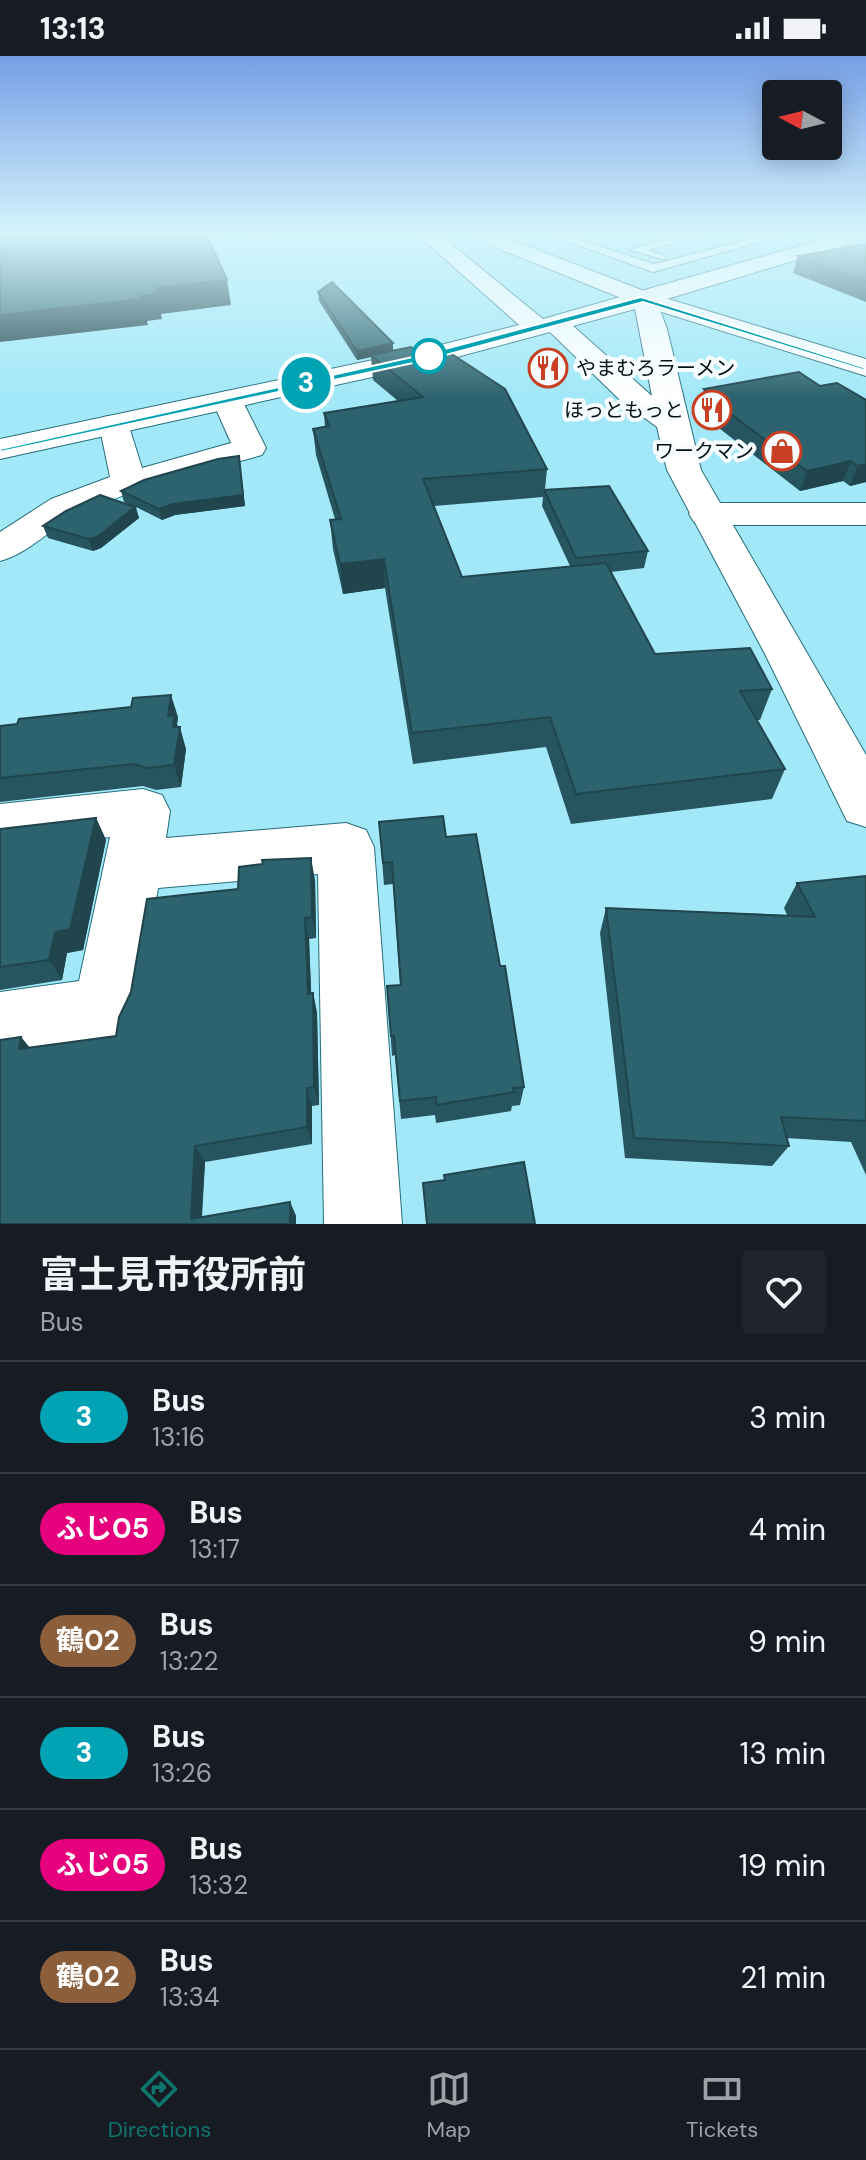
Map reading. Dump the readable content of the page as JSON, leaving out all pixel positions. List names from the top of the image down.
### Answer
{
  "places": {
    "restaurant": ["やまむろラーメン", "ほっともっと"],
    "shop": ["ワークマン"]
  },
  "lines": ["bus line 3"],
  "north": "left",
  "page": {
    "status": "13:13",
    "on_map": "3",
    "heading": ["富士見市役所前", "Bus"],
    "list": [
      {
        "mark": "3",
        "name": "Bus",
        "note": "13:16",
        "value": "3 min"
      },
      {
        "mark": "ふじ05",
        "name": "Bus",
        "note": "13:17",
        "value": "4 min"
      },
      {
        "mark": "鶴02",
        "name": "Bus",
        "note": "13:22",
        "value": "9 min"
      },
      {
        "mark": "3",
        "name": "Bus",
        "note": "13:26",
        "value": "13 min"
      },
      {
        "mark": "ふじ05",
        "name": "Bus",
        "note": "13:32",
        "value": "19 min"
      },
      {
        "mark": "鶴02",
        "name": "Bus",
        "note": "13:34",
        "value": "21 min"
      }
    ],
    "tabs": ["Directions", "Map", "Tickets"]
  }
}
